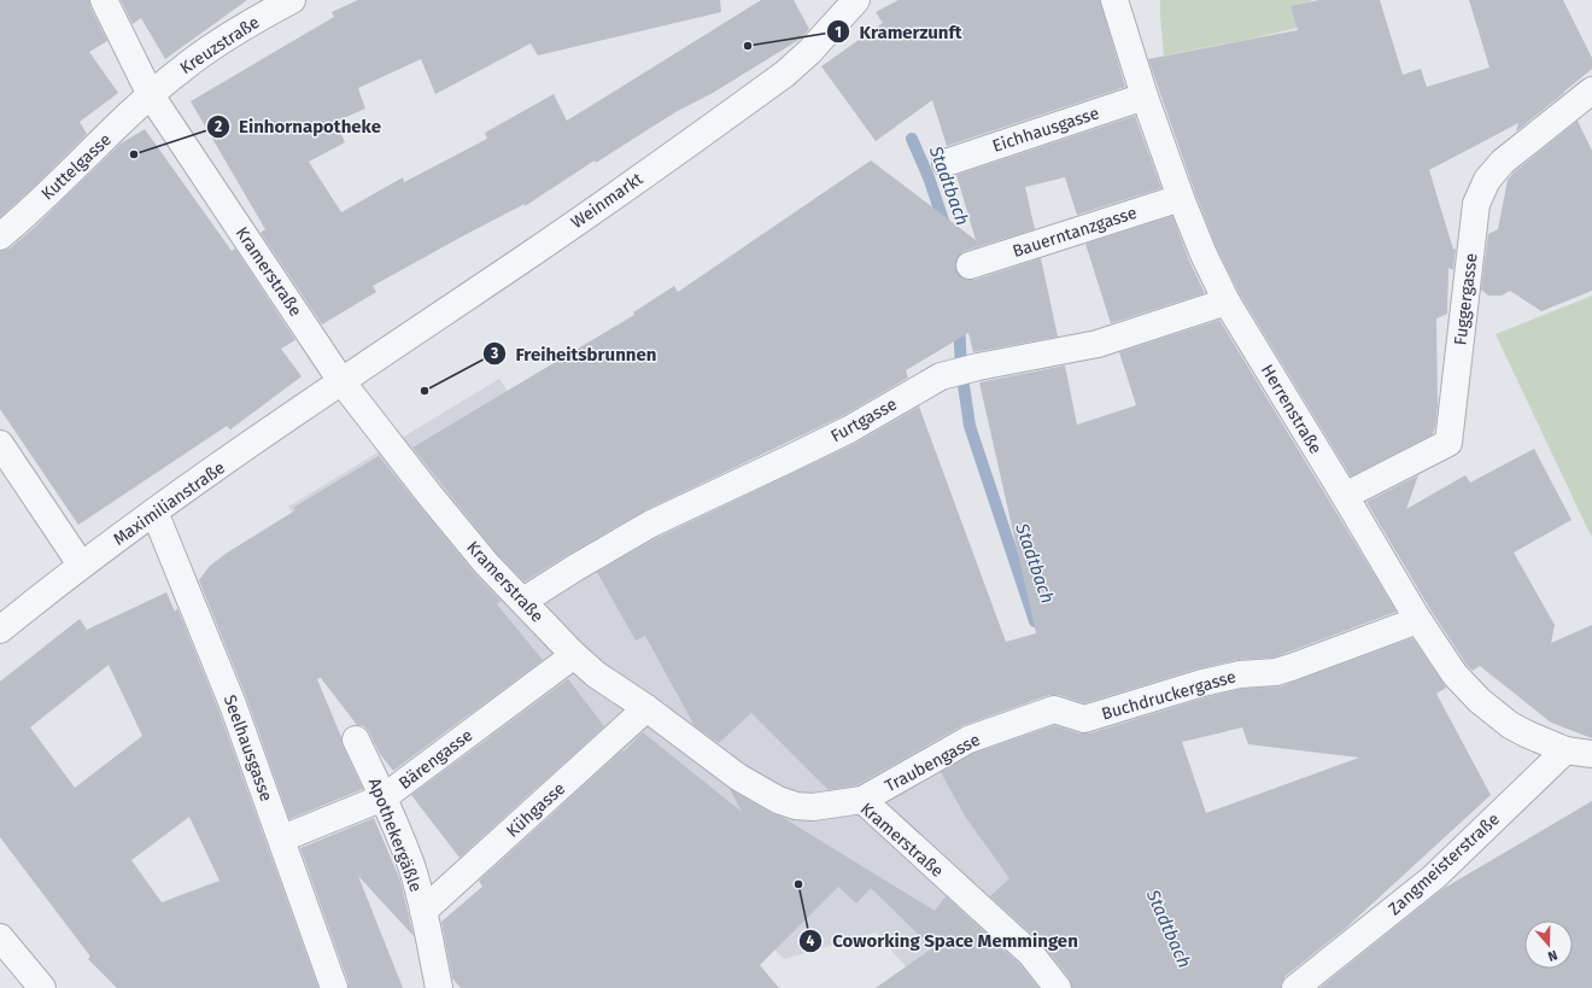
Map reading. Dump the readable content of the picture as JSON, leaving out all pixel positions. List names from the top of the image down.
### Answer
{
  "streets": {
    "street": [
      "Kreuzstraße",
      "Eichhausgasse",
      "Kuttelgasse",
      "Weinmarkt",
      "Bauerntanzgasse",
      "Kramerstraße",
      "Fuggergasse",
      "Herrenstraße",
      "Furtgasse",
      "Maximilianstraße",
      "Buchdruckergasse",
      "Seelhausgasse",
      "Bärengasse",
      "Traubengasse",
      "Kühgasse",
      "Apothekergäßle",
      "Zangmeisterstraße"
    ]
  },
  "crossings": [
    ["Kreuzstraße", "Kuttelgasse"],
    ["Kreuzstraße", "Kramerstraße"],
    ["Eichhausgasse", "Herrenstraße"],
    ["Kuttelgasse", "Kramerstraße"],
    ["Weinmarkt", "Kramerstraße"],
    ["Weinmarkt", "Maximilianstraße"],
    ["Bauerntanzgasse", "Herrenstraße"],
    ["Kramerstraße", "Furtgasse"],
    ["Kramerstraße", "Maximilianstraße"],
    ["Kramerstraße", "Bärengasse"],
    ["Kramerstraße", "Traubengasse"],
    ["Kramerstraße", "Kühgasse"],
    ["Fuggergasse", "Herrenstraße"],
    ["Herrenstraße", "Furtgasse"],
    ["Herrenstraße", "Buchdruckergasse"],
    ["Herrenstraße", "Zangmeisterstraße"],
    ["Maximilianstraße", "Seelhausgasse"],
    ["Buchdruckergasse", "Traubengasse"],
    ["Seelhausgasse", "Bärengasse"],
    ["Bärengasse", "Apothekergäßle"],
    ["Kühgasse", "Apothekergäßle"]
  ],
  "water": ["Stadtbach"],
  "places": [
    "Kramerzunft",
    "Einhornapotheke",
    "Freiheitsbrunnen",
    "Coworking Space Memmingen"
  ],
  "north": "bottom"
}
